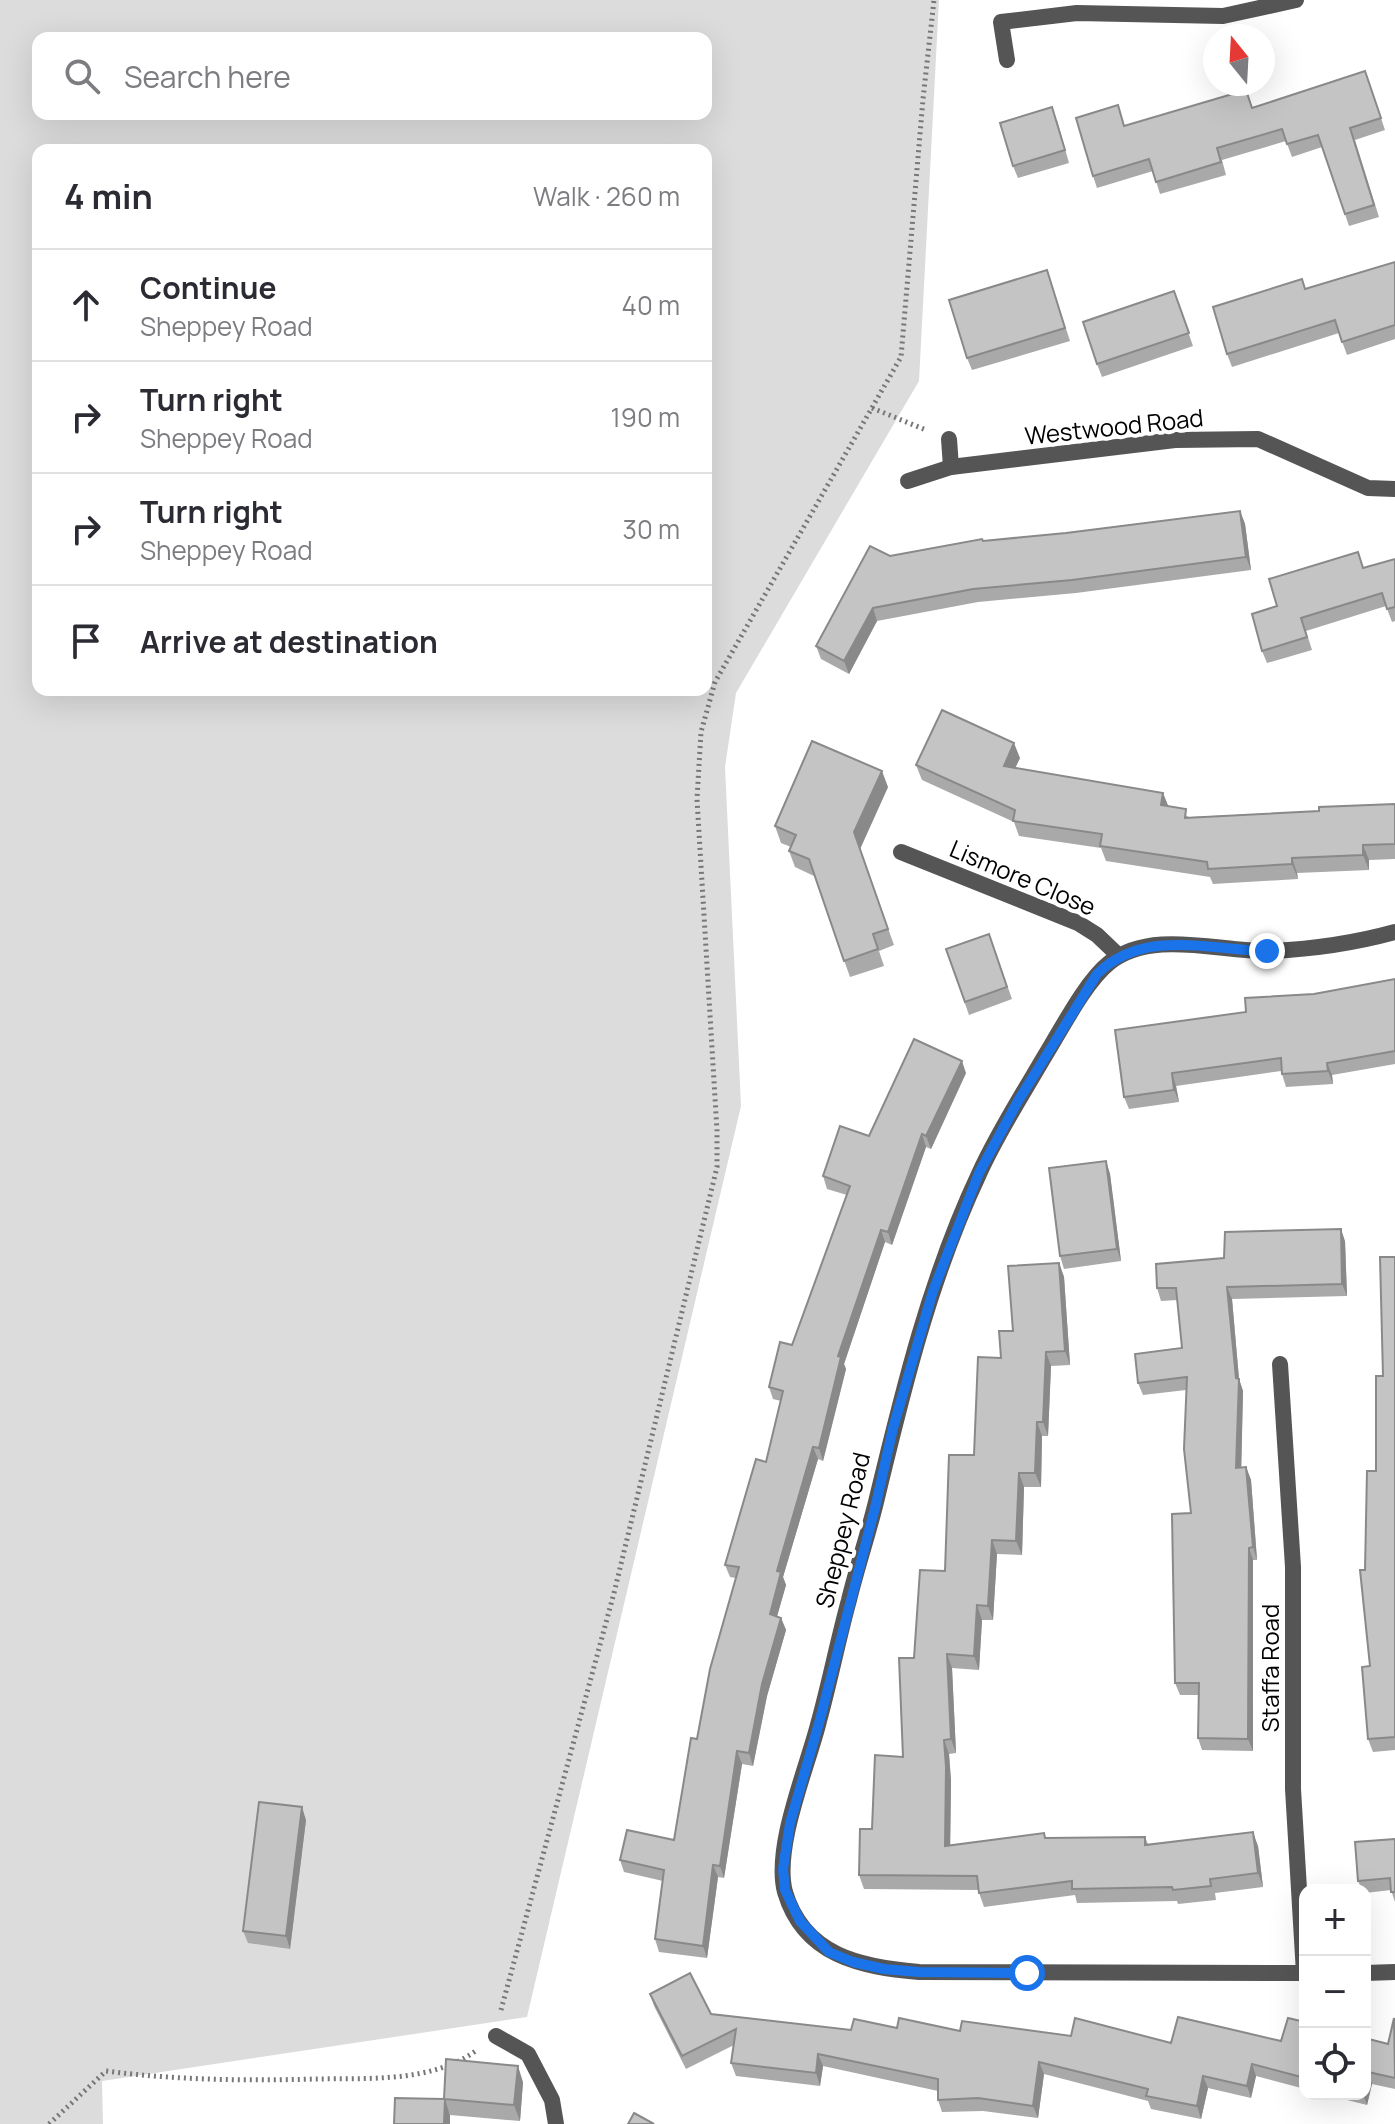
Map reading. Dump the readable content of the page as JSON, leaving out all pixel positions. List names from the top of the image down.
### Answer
{
  "streets": {
    "street": [
      "Westwood Road",
      "Lismore Close",
      "Sheppey Road",
      "Staffa Road"
    ]
  },
  "crossings": [
    ["Lismore Close", "Sheppey Road"]
  ],
  "north": "top",
  "page": {
    "search": "Search here",
    "heading": ["4 min", "Walk · 260 m"],
    "list": [
      ["Continue", "Sheppey Road", "40 m"],
      ["Turn right", "Sheppey Road", "190 m"],
      ["Turn right", "Sheppey Road", "30 m"],
      "Arrive at destination"
    ],
    "map_buttons": ["+", "−"]
  }
}
